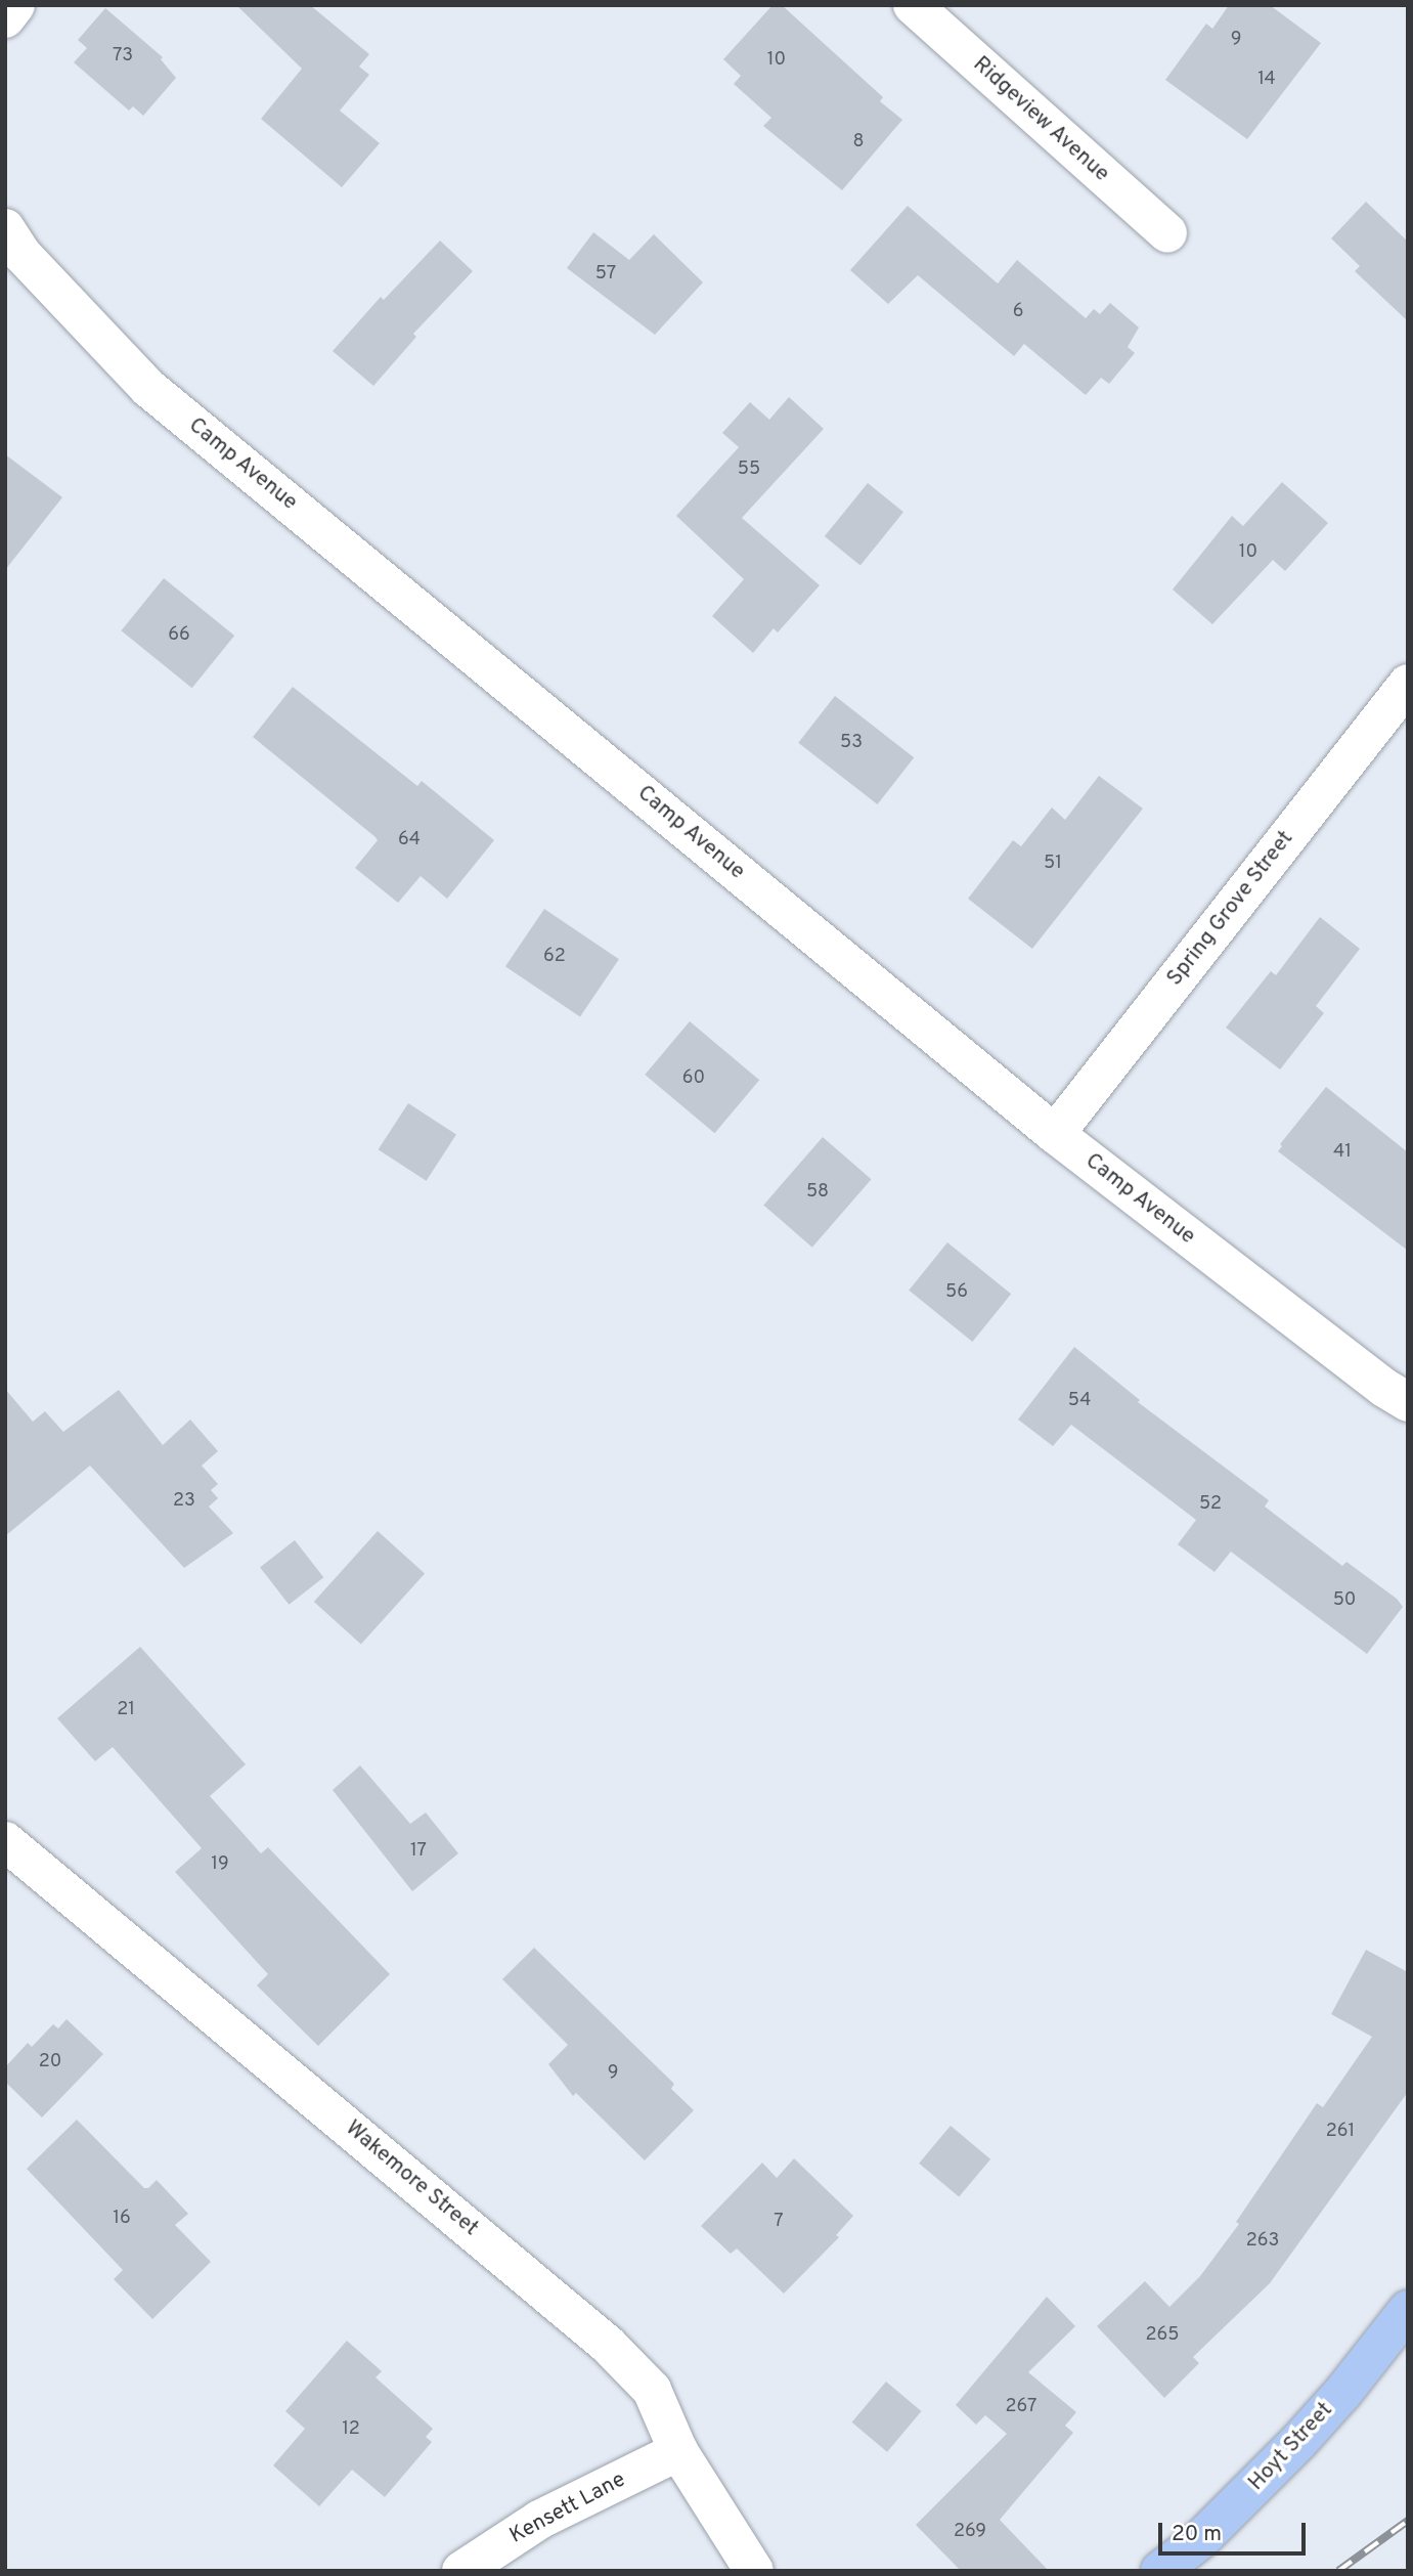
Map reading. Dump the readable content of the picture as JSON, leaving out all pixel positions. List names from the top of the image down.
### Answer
{
  "streets": {
    "main road": ["Hoyt Street"],
    "street": [
      "Ridgeview Avenue",
      "Camp Avenue",
      "Spring Grove Street",
      "Wakemore Street",
      "Kensett Lane"
    ]
  },
  "crossings": [
    ["Camp Avenue", "Spring Grove Street"],
    ["Wakemore Street", "Kensett Lane"]
  ],
  "house_numbers": [
    "9",
    "73",
    "10",
    "14",
    "8",
    "57",
    "6",
    "55",
    "10",
    "66",
    "53",
    "64",
    "51",
    "62",
    "60",
    "41",
    "58",
    "56",
    "54",
    "23",
    "52",
    "50",
    "21",
    "17",
    "19",
    "20",
    "9",
    "261",
    "16",
    "7",
    "263",
    "265",
    "267",
    "12",
    "269"
  ],
  "scale_bar": "20 m"
}
